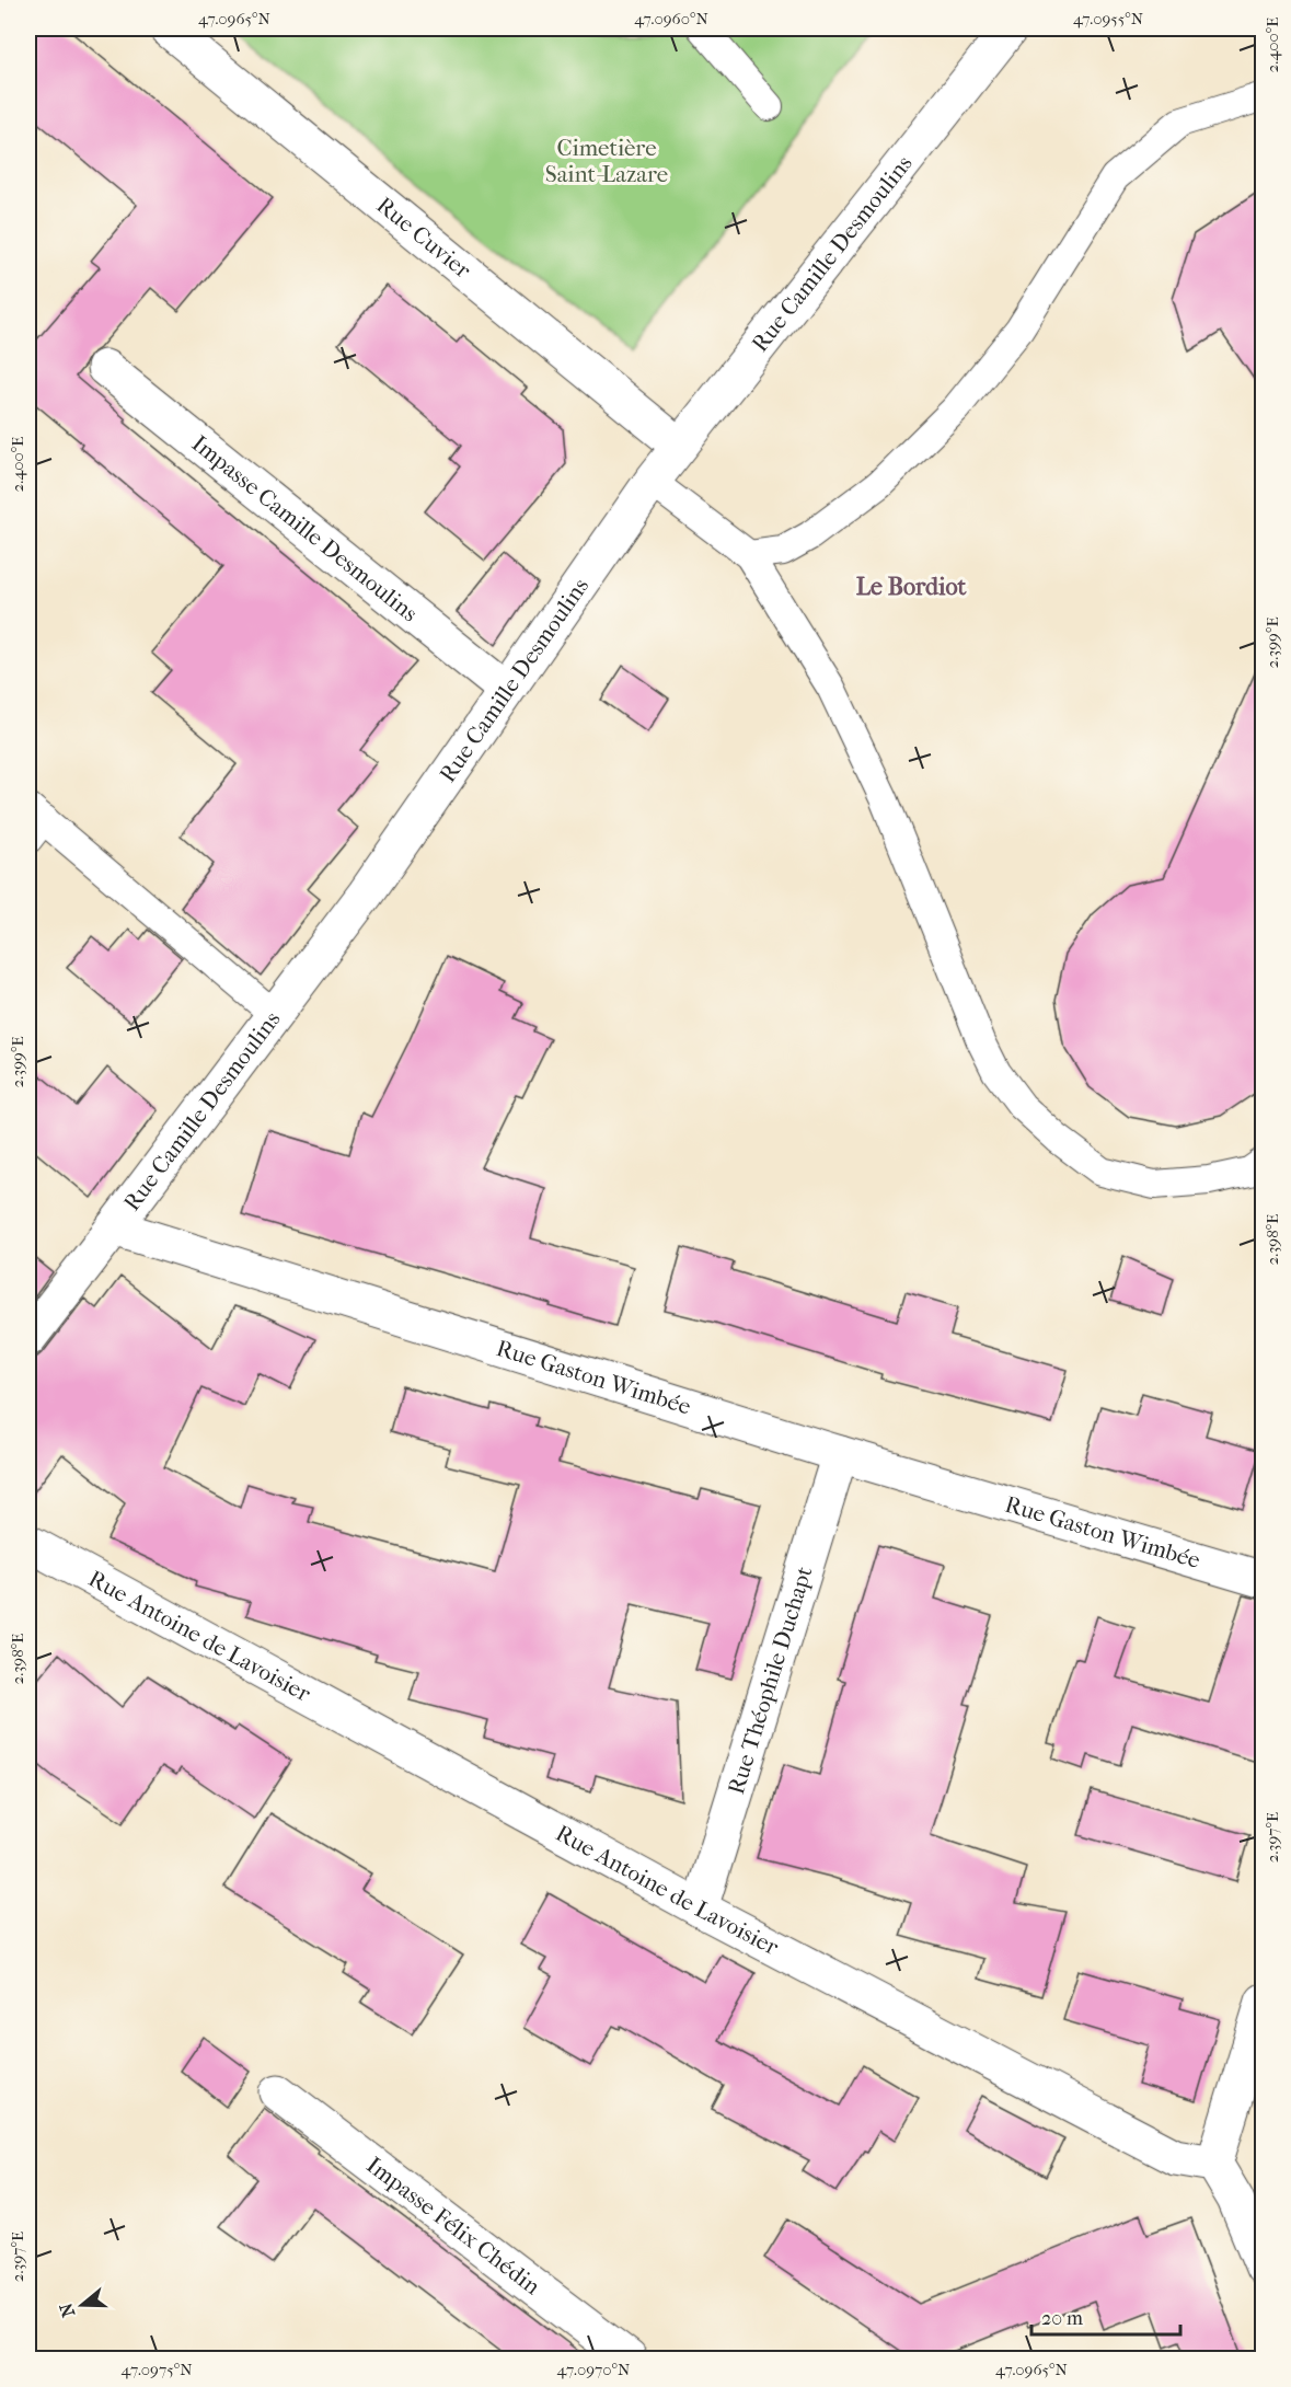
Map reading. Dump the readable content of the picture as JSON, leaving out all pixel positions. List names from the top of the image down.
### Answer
{
  "streets": {
    "street": [
      "Rue Cuvier",
      "Rue Camille Desmoulins",
      "Impasse Camille Desmoulins",
      "Rue Gaston Wimbée",
      "Rue Antoine de Lavoisier",
      "Rue Théophile Duchapt",
      "Impasse Félix Chédin"
    ]
  },
  "crossings": [
    ["Rue Cuvier", "Rue Camille Desmoulins"],
    ["Rue Camille Desmoulins", "Impasse Camille Desmoulins"],
    ["Rue Camille Desmoulins", "Rue Gaston Wimbée"],
    ["Rue Gaston Wimbée", "Rue Théophile Duchapt"],
    ["Rue Antoine de Lavoisier", "Rue Théophile Duchapt"]
  ],
  "districts": ["Le Bordiot"],
  "parks": ["Cimetière Saint-Lazare"],
  "scale_bar": "20 m",
  "north": "left",
  "coordinates": [
    "47.0965°N",
    "47.0960°N",
    "47.0955°N",
    "2.400°E",
    "2.399°E",
    "2.398°E",
    "2.397°E",
    "47.0975°N",
    "47.0970°N"
  ]
}
